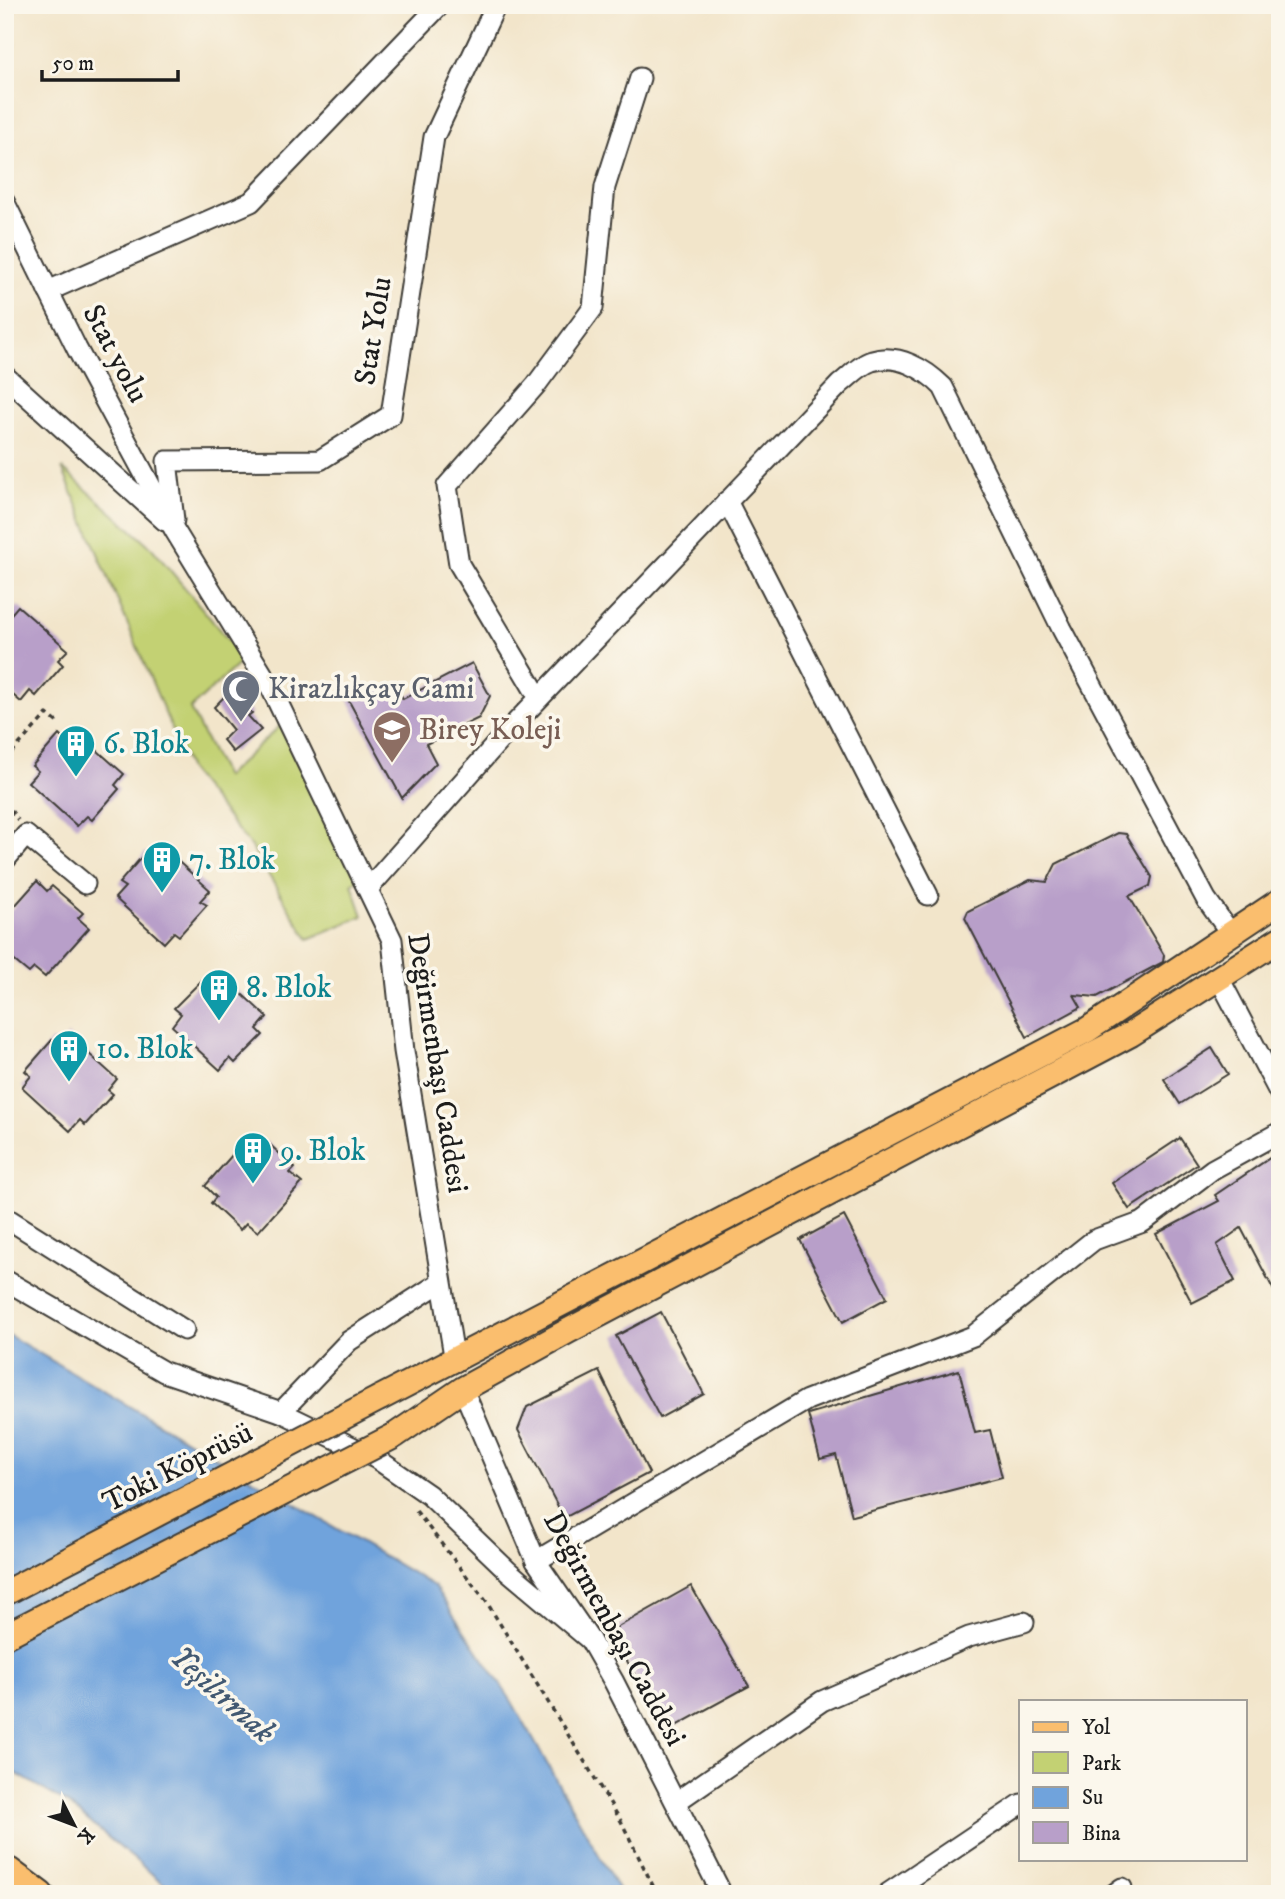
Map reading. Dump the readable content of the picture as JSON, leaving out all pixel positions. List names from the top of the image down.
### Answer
{
  "streets": {
    "main road": ["Toki Köprüsü"],
    "street": ["Stat Yolu", "Stat yolu", "Değirmenbaşı Caddesi"]
  },
  "crossings": [
    ["Stat Yolu", "Stat yolu"],
    ["Stat Yolu", "Değirmenbaşı Caddesi"],
    ["Stat yolu", "Değirmenbaşı Caddesi"],
    ["Değirmenbaşı Caddesi", "Toki Köprüsü"]
  ],
  "water": ["Yeşilırmak"],
  "places": {
    "mosque": ["Kirazlıkçay Cami"],
    "school or university": ["Birey Koleji"],
    "building": [
      "6. Blok",
      "7. Blok",
      "8. Blok",
      "10. Blok",
      "9. Blok"
    ]
  },
  "legend": [
    "Yol",
    "Park",
    "Su",
    "Bina"
  ],
  "scale_bar": "50 m",
  "north": "bottom right"
}
